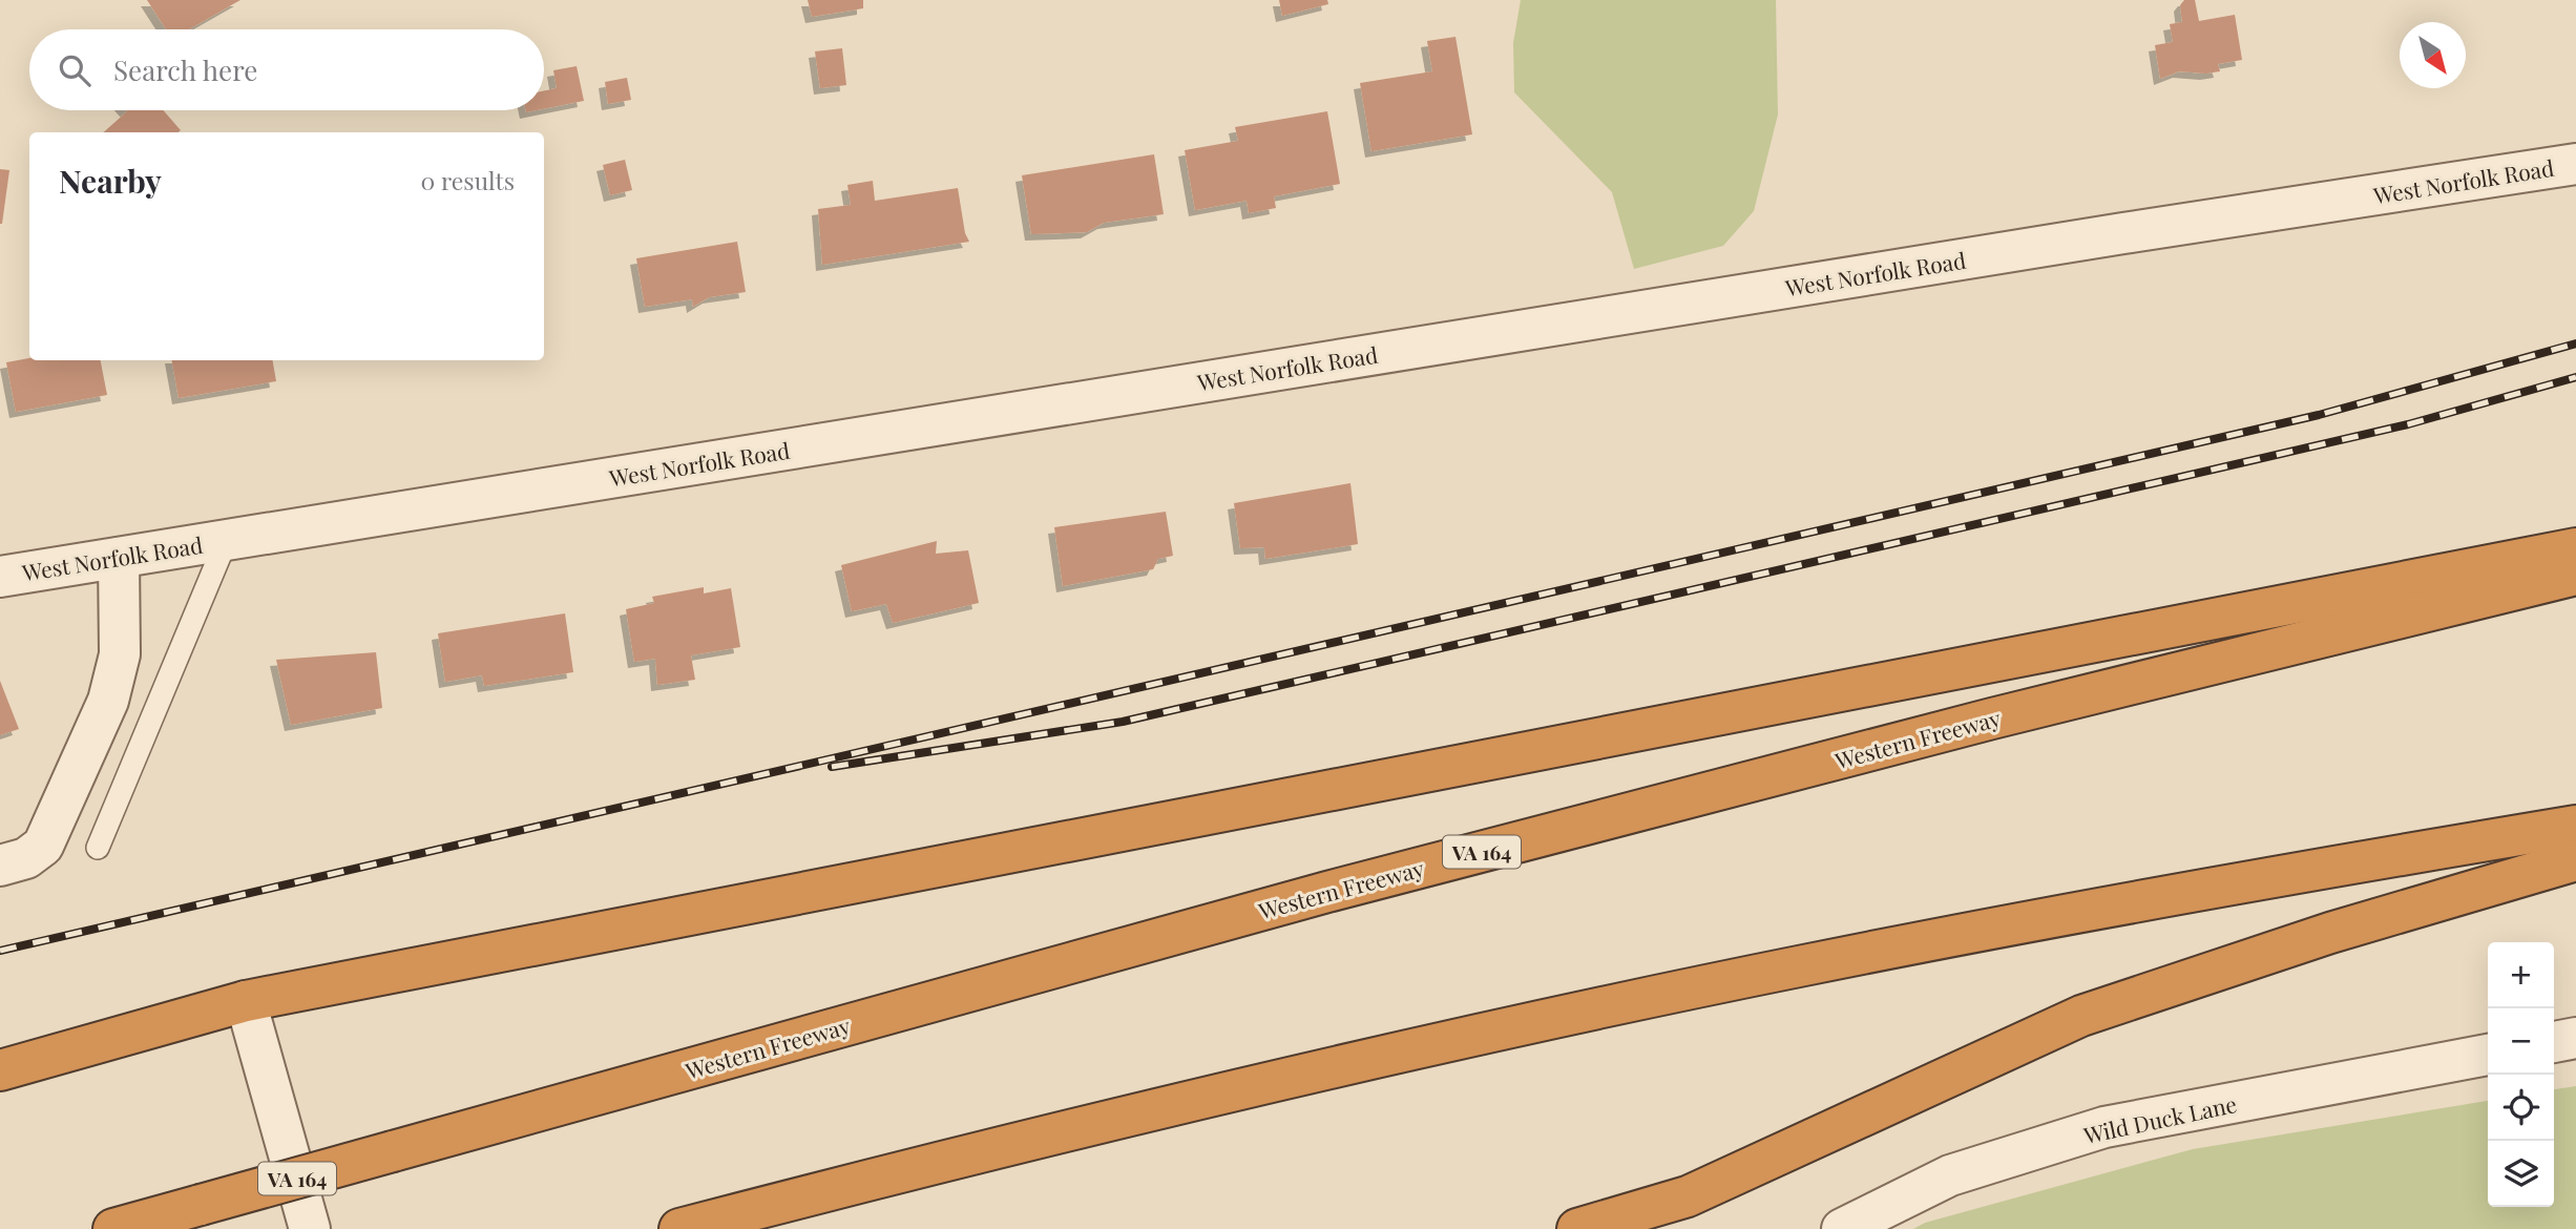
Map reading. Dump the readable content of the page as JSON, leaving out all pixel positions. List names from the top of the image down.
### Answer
{
  "streets": {
    "highway": ["Western Freeway", "VA 164"],
    "street": ["West Norfolk Road", "Wild Duck Lane"]
  },
  "north": "bottom right",
  "page": {
    "search": "Search here",
    "heading": ["Nearby", "0 results"],
    "map_buttons": ["+", "−"]
  }
}
